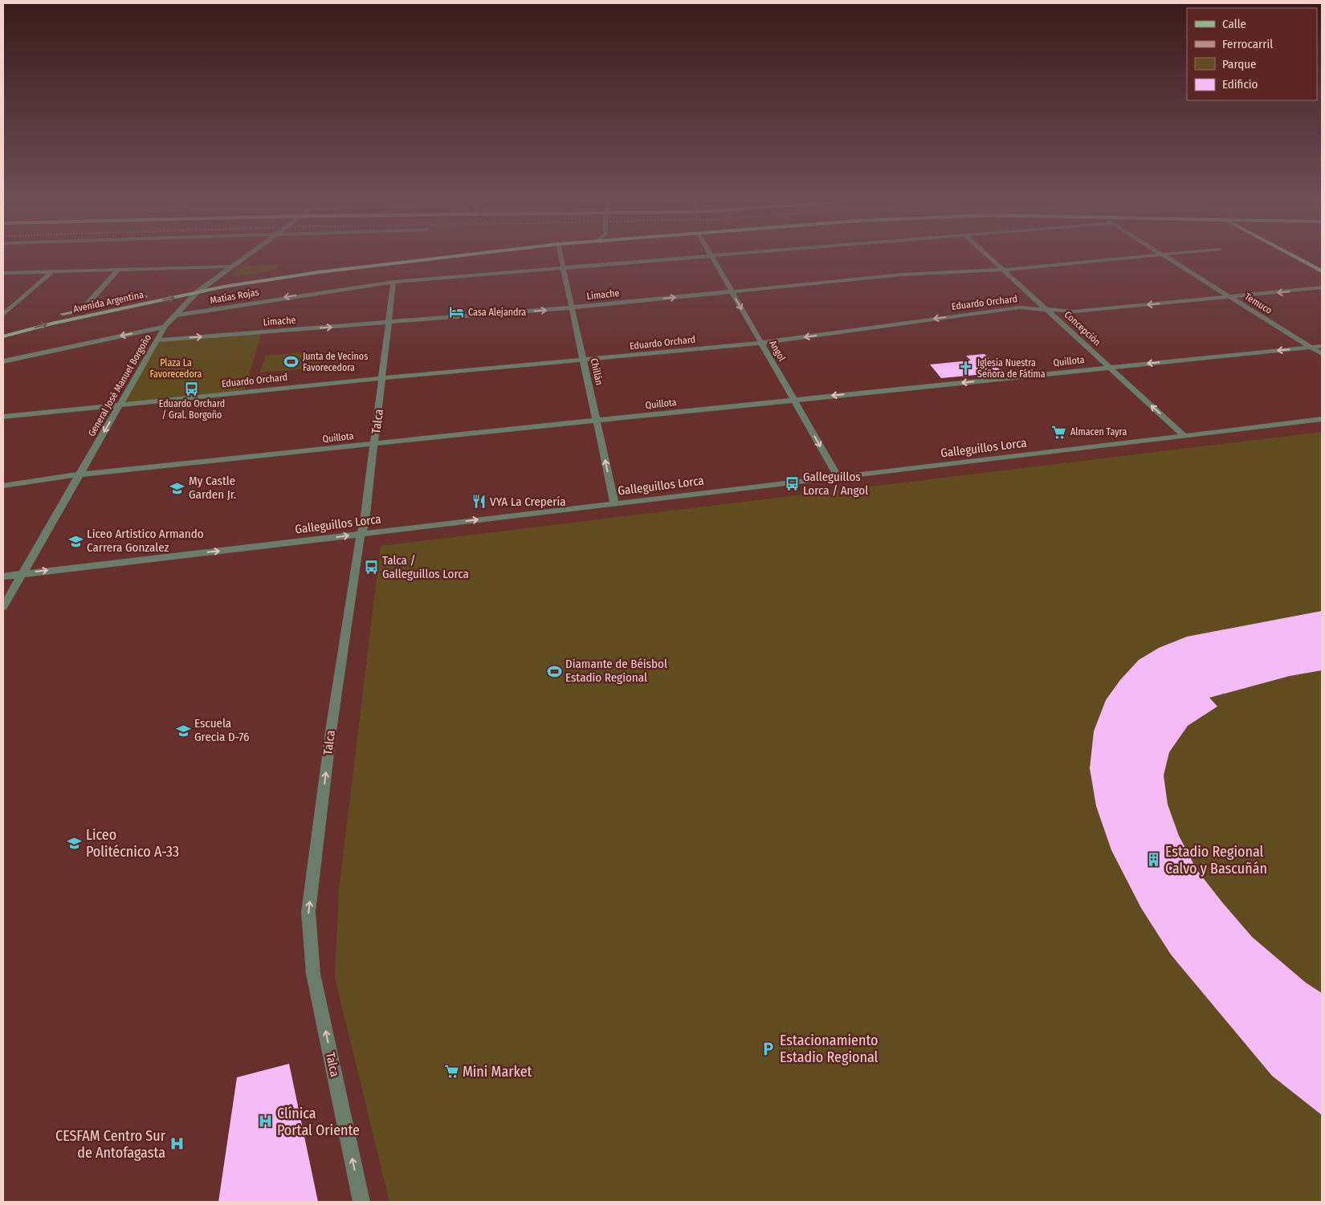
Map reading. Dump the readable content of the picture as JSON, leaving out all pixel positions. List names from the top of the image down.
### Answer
{
  "streets": {
    "main road": ["Avenida Argentina"],
    "street": [
      "Limache",
      "Matías Rojas",
      "Eduardo Orchard",
      "Temuco",
      "Concepción",
      "Angol",
      "Quillota",
      "Chillán",
      "General José Manuel Borgoño",
      "Talca",
      "Galleguillos Lorca"
    ]
  },
  "crossings": [
    ["Limache", "Concepción"],
    ["Limache", "Angol"],
    ["Limache", "Chillán"],
    ["Limache", "General José Manuel Borgoño"],
    ["Limache", "Talca"],
    ["Matías Rojas", "Chillán"],
    ["Matías Rojas", "General José Manuel Borgoño"],
    ["Matías Rojas", "Talca"],
    ["Avenida Argentina", "General José Manuel Borgoño"],
    ["Eduardo Orchard", "Temuco"],
    ["Eduardo Orchard", "Concepción"],
    ["Eduardo Orchard", "Angol"],
    ["Eduardo Orchard", "Chillán"],
    ["Eduardo Orchard", "General José Manuel Borgoño"],
    ["Eduardo Orchard", "Talca"],
    ["Temuco", "Quillota"],
    ["Concepción", "Quillota"],
    ["Concepción", "Galleguillos Lorca"],
    ["Angol", "Quillota"],
    ["Angol", "Galleguillos Lorca"],
    ["Quillota", "Chillán"],
    ["Quillota", "General José Manuel Borgoño"],
    ["Quillota", "Talca"],
    ["Chillán", "Galleguillos Lorca"],
    ["General José Manuel Borgoño", "Galleguillos Lorca"],
    ["Talca", "Galleguillos Lorca"]
  ],
  "one_way": [
    "Limache",
    "Matías Rojas",
    "Eduardo Orchard",
    "Concepción",
    "Angol",
    "Quillota",
    "Talca",
    "Galleguillos Lorca"
  ],
  "parks": ["Plaza La Favorecedora"],
  "places": {
    "hotel": ["Casa Alejandra"],
    "sports": ["Junta de Vecinos Favorecedora", "Diamante de Béisbol Estadio Regional"],
    "church": ["Iglesia Nuestra Señora de Fátima"],
    "bus stop": ["Eduardo Orchard / Gral. Borgoño", "Galleguillos Lorca / Angol", "Talca / Galleguillos Lorca"],
    "supermarket": ["Almacen Tayra", "Mini Market"],
    "school or university": [
      "My Castle Garden Jr.",
      "Liceo Artistico Armando Carrera Gonzalez",
      "Escuela Grecia D-76",
      "Liceo Politécnico A-33"
    ],
    "restaurant": ["VYA La Crepería"],
    "building": ["Estadio Regional Calvo y Bascuñán"],
    "parking": ["Estacionamiento Estadio Regional"],
    "hospital": ["Clínica Portal Oriente", "CESFAM Centro Sur de Antofagasta"]
  },
  "legend": [
    "Calle",
    "Ferrocarril",
    "Parque",
    "Edificio"
  ]
}
